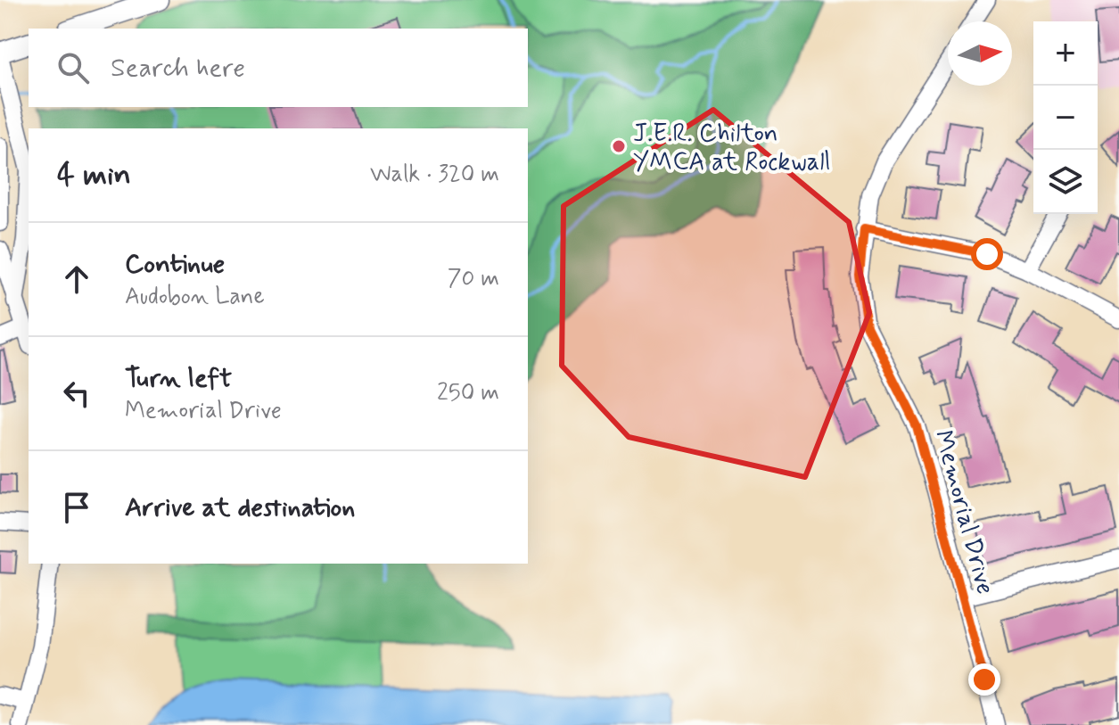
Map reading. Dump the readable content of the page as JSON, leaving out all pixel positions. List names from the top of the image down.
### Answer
{
  "streets": {
    "street": ["Memorial Drive"]
  },
  "places": ["J.E.R. Chilton YMCA at Rockwall"],
  "north": "right",
  "page": {
    "map_buttons": ["+", "−"],
    "search": "Search here",
    "heading": ["4 min", "Walk · 320 m"],
    "list": [
      ["Continue", "Audobon Lane", "70 m"],
      ["Turn left", "Memorial Drive", "250 m"],
      "Arrive at destination"
    ]
  }
}
